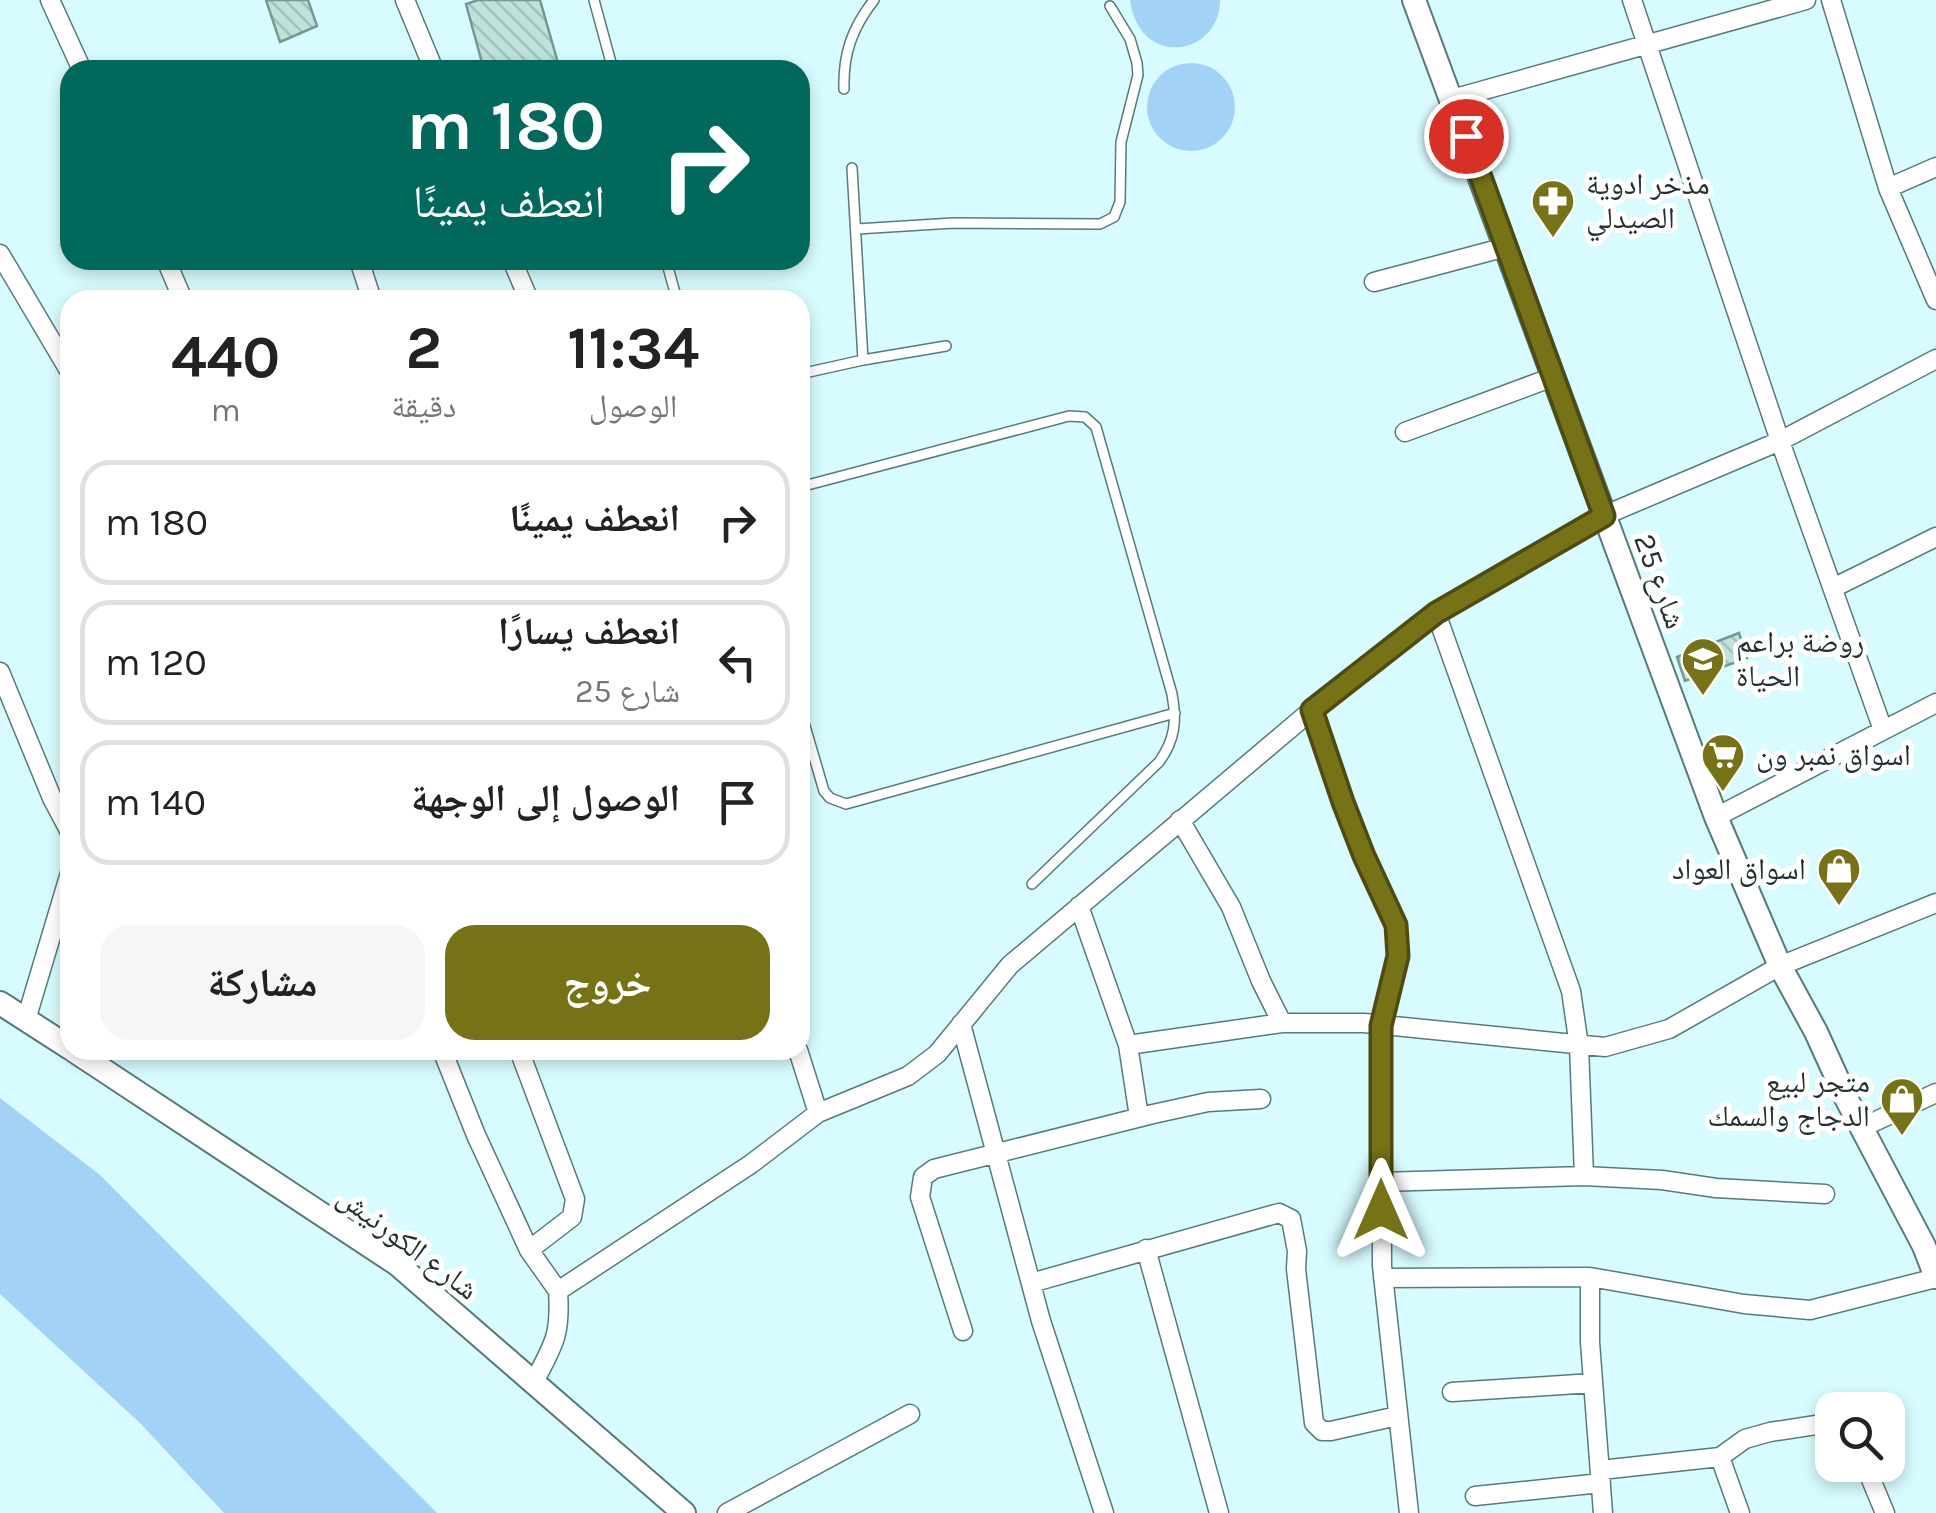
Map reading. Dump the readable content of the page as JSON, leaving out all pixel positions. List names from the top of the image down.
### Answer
{
  "streets": {
    "street": ["شارع 25", "شارع الكورنيش"]
  },
  "places": {
    "pharmacy": ["مذخر ادوية الصيدلي"],
    "school or university": ["روضة براعم الحياة"],
    "supermarket": ["اسواق نمبر ون"],
    "shop": ["اسواق العواد", "متجر لبيع الدجاج والسمك"]
  },
  "page": {
    "turn": ["180 m", "انعطف يمينًا"],
    "eta": [
      "11:34",
      "الوصول",
      "2",
      "دقيقة",
      "440",
      "m"
    ],
    "list": [
      {
        "name": "انعطف يمينًا",
        "value": "180 m"
      },
      {
        "name": "انعطف يسارًا",
        "note": "شارع 25",
        "value": "120 m"
      },
      {
        "name": "الوصول إلى الوجهة",
        "value": "140 m"
      }
    ],
    "buttons": ["خروج", "مشاركة"]
  }
}
